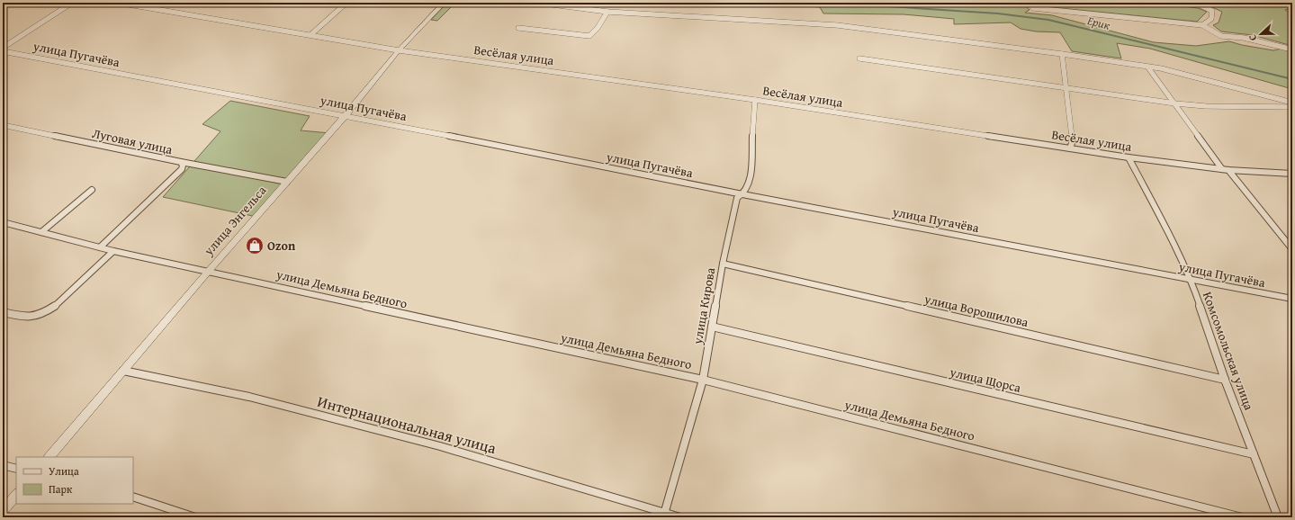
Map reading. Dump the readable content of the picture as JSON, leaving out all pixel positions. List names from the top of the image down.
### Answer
{
  "streets": {
    "street": [
      "улица Пугачёва",
      "Весёлая улица",
      "Луговая улица",
      "улица Энгельса",
      "улица Демьяна Бедного",
      "улица Кирова",
      "улица Ворошилова",
      "Комсомольская улица",
      "улица Щорса",
      "Интернациональная улица"
    ]
  },
  "crossings": [
    ["улица Пугачёва", "улица Энгельса"],
    ["улица Пугачёва", "улица Кирова"],
    ["улица Пугачёва", "Комсомольская улица"],
    ["Весёлая улица", "улица Энгельса"],
    ["Весёлая улица", "улица Кирова"],
    ["Весёлая улица", "Комсомольская улица"],
    ["Луговая улица", "улица Демьяна Бедного"],
    ["улица Энгельса", "улица Демьяна Бедного"],
    ["улица Энгельса", "Интернациональная улица"],
    ["улица Демьяна Бедного", "улица Кирова"],
    ["улица Кирова", "улица Ворошилова"],
    ["улица Кирова", "улица Щорса"],
    ["улица Кирова", "Интернациональная улица"],
    ["улица Ворошилова", "Комсомольская улица"],
    ["Комсомольская улица", "улица Щорса"]
  ],
  "water": ["Ерик"],
  "places": {
    "shop": ["Ozon"]
  },
  "legend": ["Улица", "Парк"],
  "north": "left"
}
